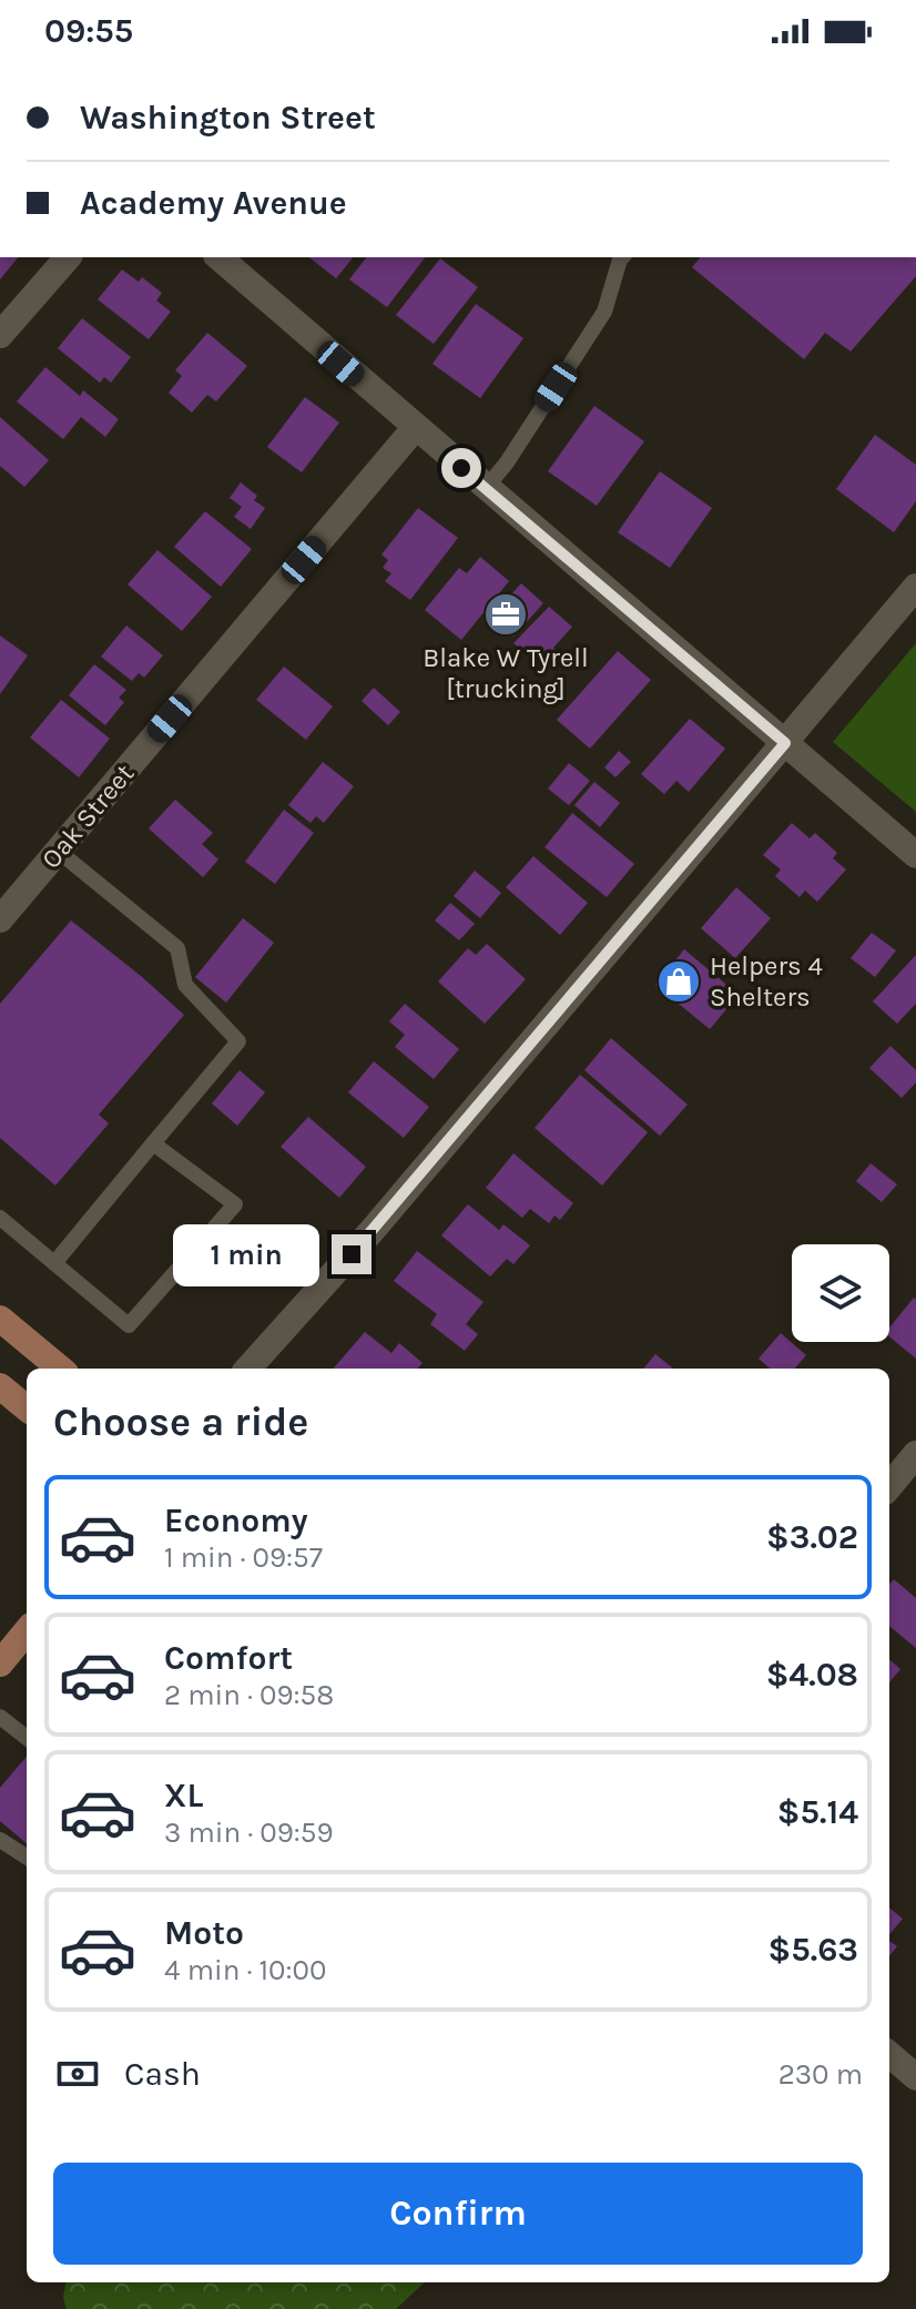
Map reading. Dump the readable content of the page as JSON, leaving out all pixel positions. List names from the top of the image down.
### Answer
{
  "streets": {
    "street": ["Oak Street"]
  },
  "places": {
    "office": ["Blake W Tyrell [trucking]"],
    "shop": ["Helpers 4 Shelters"]
  },
  "page": {
    "status": "09:55",
    "banner": ["Washington Street", "Academy Avenue"],
    "bubble": "1 min",
    "heading": "Choose a ride",
    "list": [
      {
        "name": "Economy",
        "note": "1 min · 09:57",
        "value": "$3.02"
      },
      {
        "name": "Comfort",
        "note": "2 min · 09:58",
        "value": "$4.08"
      },
      {
        "name": "XL",
        "note": "3 min · 09:59",
        "value": "$5.14"
      },
      {
        "name": "Moto",
        "note": "4 min · 10:00",
        "value": "$5.63"
      }
    ],
    "pay": ["Cash", "230 m"],
    "buttons": "Confirm"
  }
}
